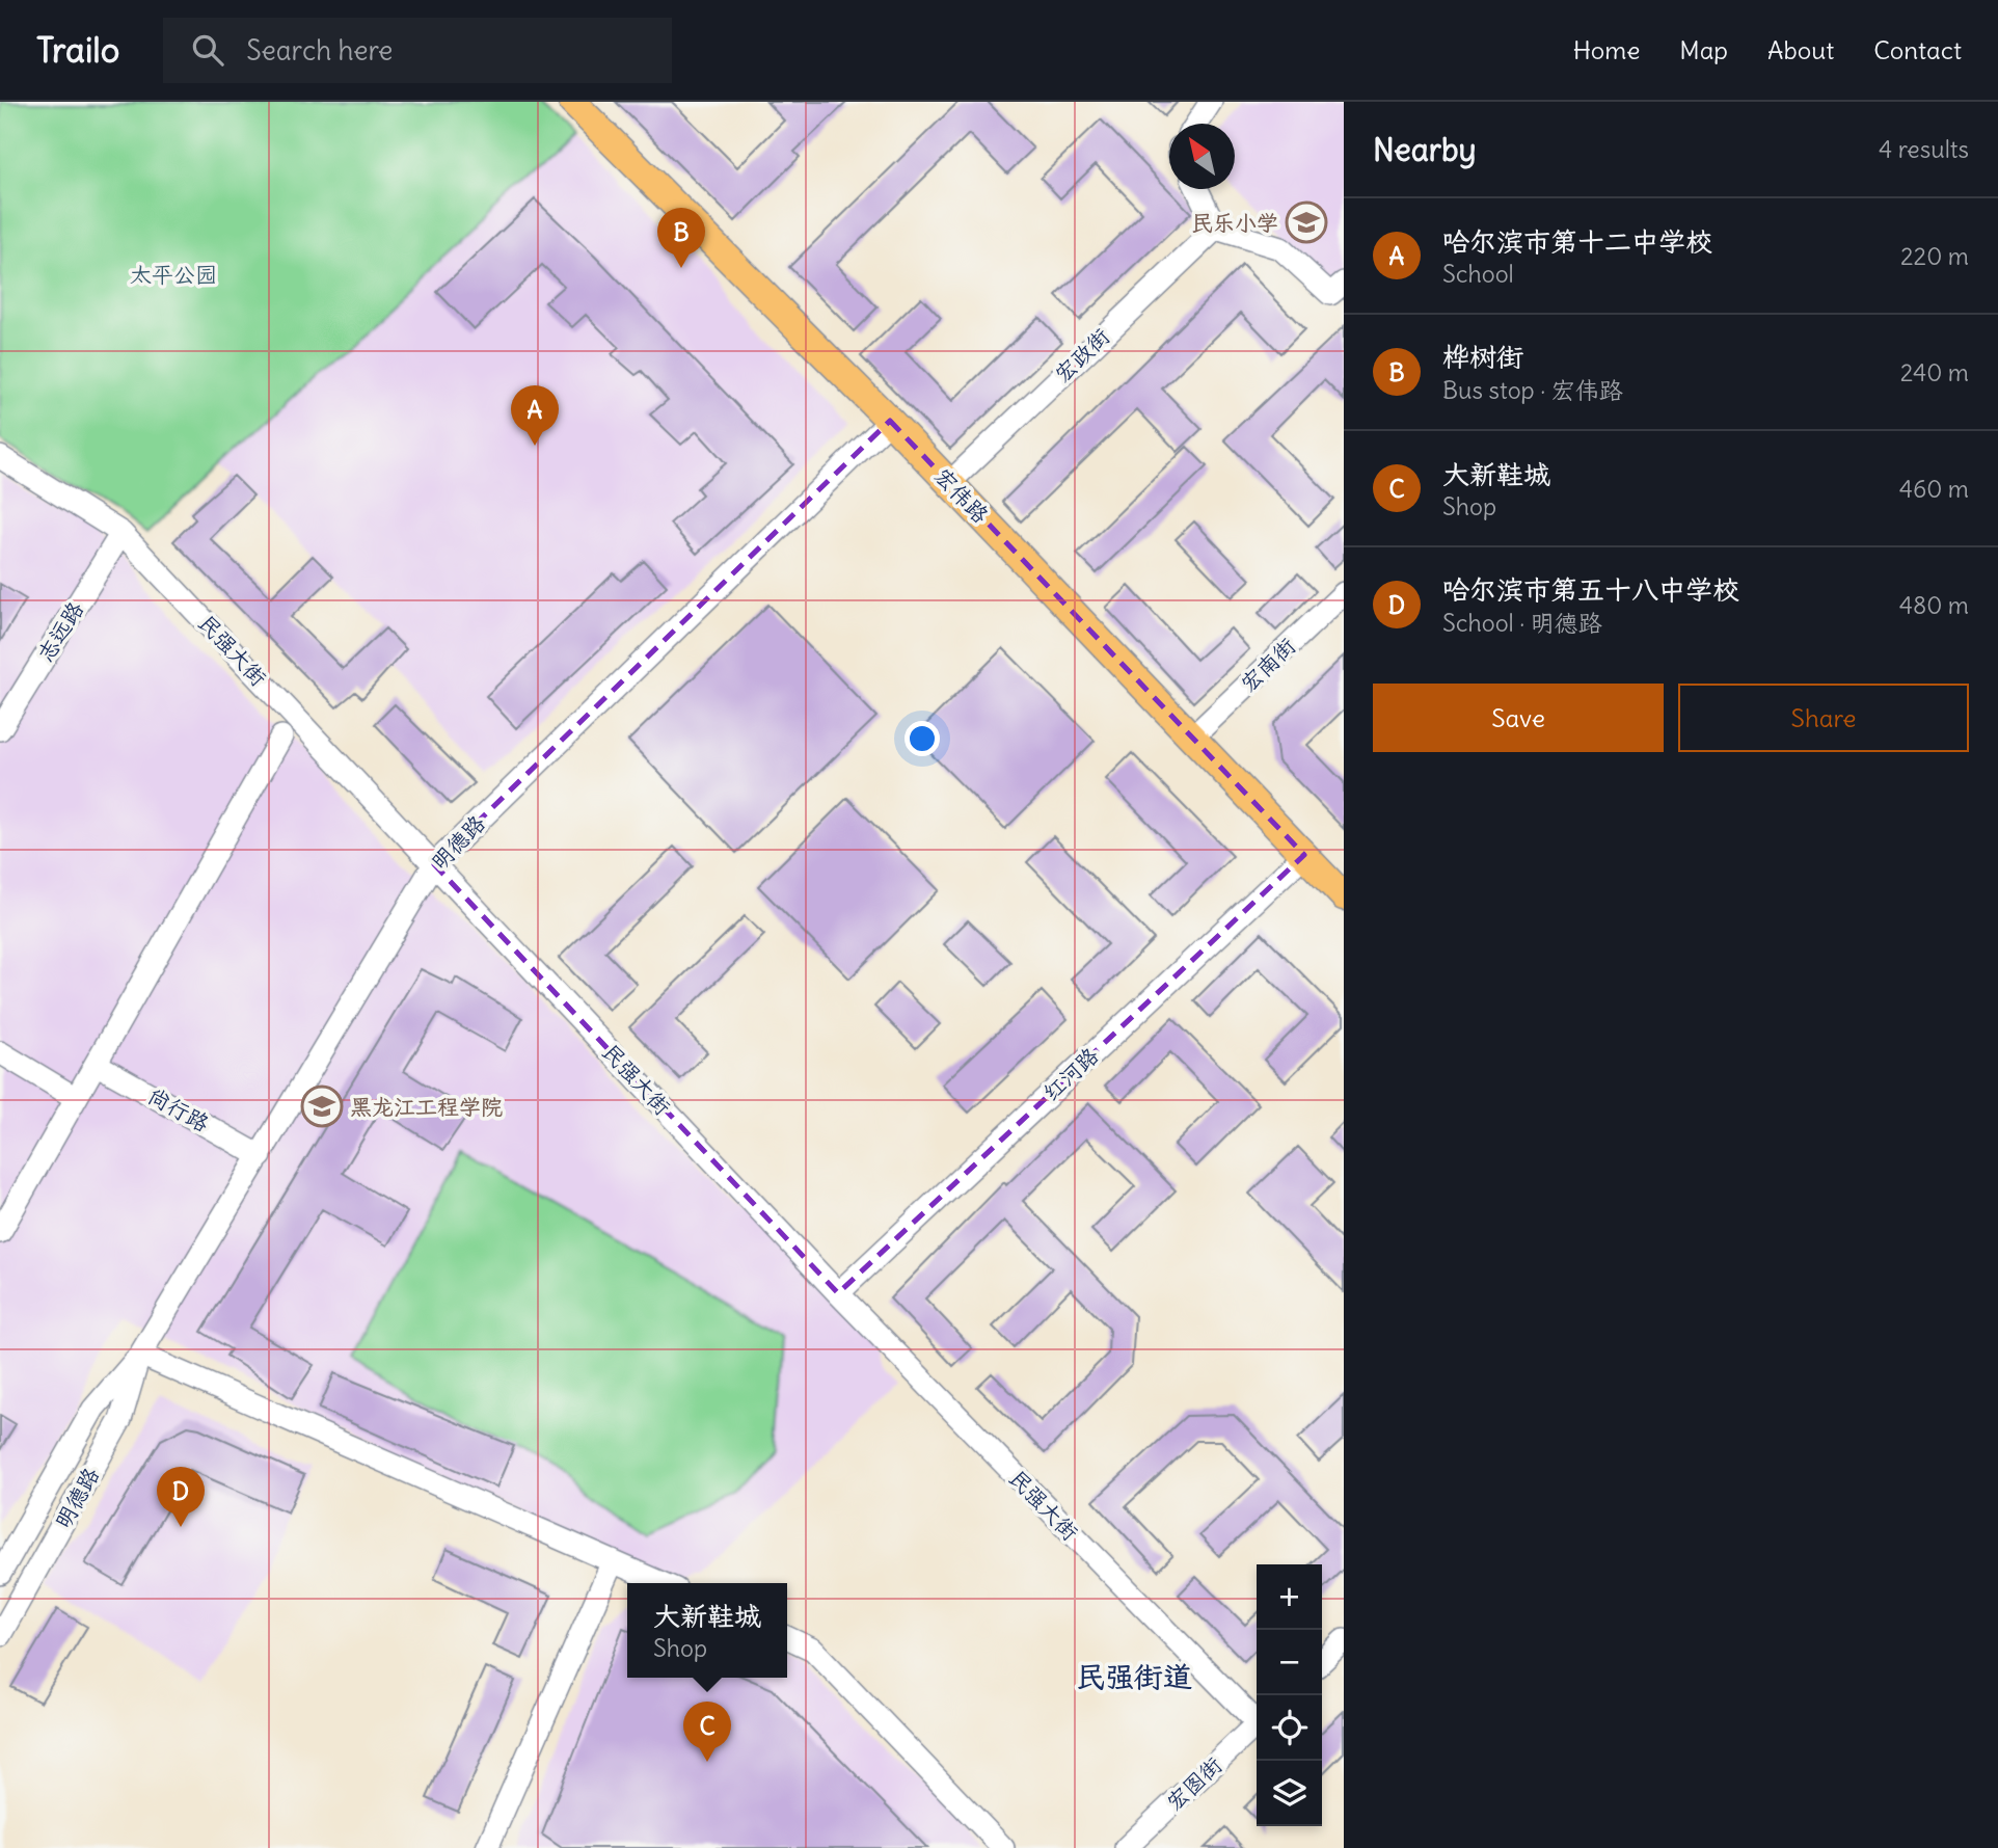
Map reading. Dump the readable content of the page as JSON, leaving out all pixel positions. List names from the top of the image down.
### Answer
{
  "streets": {
    "main road": ["宏伟路"],
    "street": [
      "宏政街",
      "志远路",
      "民强大街",
      "宏南街",
      "明德路",
      "红河路",
      "尚行路",
      "宏图街"
    ]
  },
  "crossings": [
    ["宏政街", "宏伟路"],
    ["宏伟路", "宏南街"],
    ["宏伟路", "明德路"],
    ["宏伟路", "红河路"],
    ["志远路", "民强大街"],
    ["民强大街", "明德路"],
    ["民强大街", "红河路"],
    ["明德路", "尚行路"]
  ],
  "districts": ["民强街道"],
  "parks": ["太平公园"],
  "places": {
    "school or university": ["民乐小学", "黑龙江工程学院"]
  },
  "north": "top left",
  "page": {
    "header": "Trailo",
    "search": "Search here",
    "nav": [
      "Home",
      "Map",
      "About",
      "Contact"
    ],
    "heading": ["Nearby", "4 results"],
    "list": [
      {
        "mark": "A",
        "name": "哈尔滨市第十二中学校",
        "note": "School",
        "value": "220 m"
      },
      {
        "mark": "B",
        "name": "桦树街",
        "note": "Bus stop · 宏伟路",
        "value": "240 m"
      },
      {
        "mark": "C",
        "name": "大新鞋城",
        "note": "Shop",
        "value": "460 m"
      },
      {
        "mark": "D",
        "name": "哈尔滨市第五十八中学校",
        "note": "School · 明德路",
        "value": "480 m"
      }
    ],
    "pins": [
      "B",
      "A",
      "D",
      "C"
    ],
    "buttons": ["Save", "Share"],
    "map_buttons": ["+", "−"],
    "popup": ["大新鞋城", "Shop"]
  }
}
